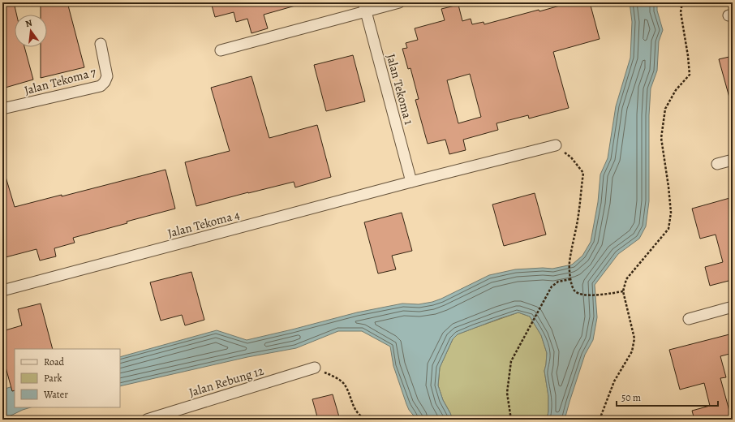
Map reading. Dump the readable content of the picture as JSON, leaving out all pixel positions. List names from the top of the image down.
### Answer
{
  "streets": {
    "street": [
      "Jalan Tekoma 7",
      "Jalan Tekoma 1",
      "Jalan Tekoma 4",
      "Jalan Rebung 12"
    ]
  },
  "crossings": [
    ["Jalan Tekoma 1", "Jalan Tekoma 4"]
  ],
  "legend": ["Road", "Park", "Water"],
  "scale_bar": "50 m",
  "north": "top"
}
